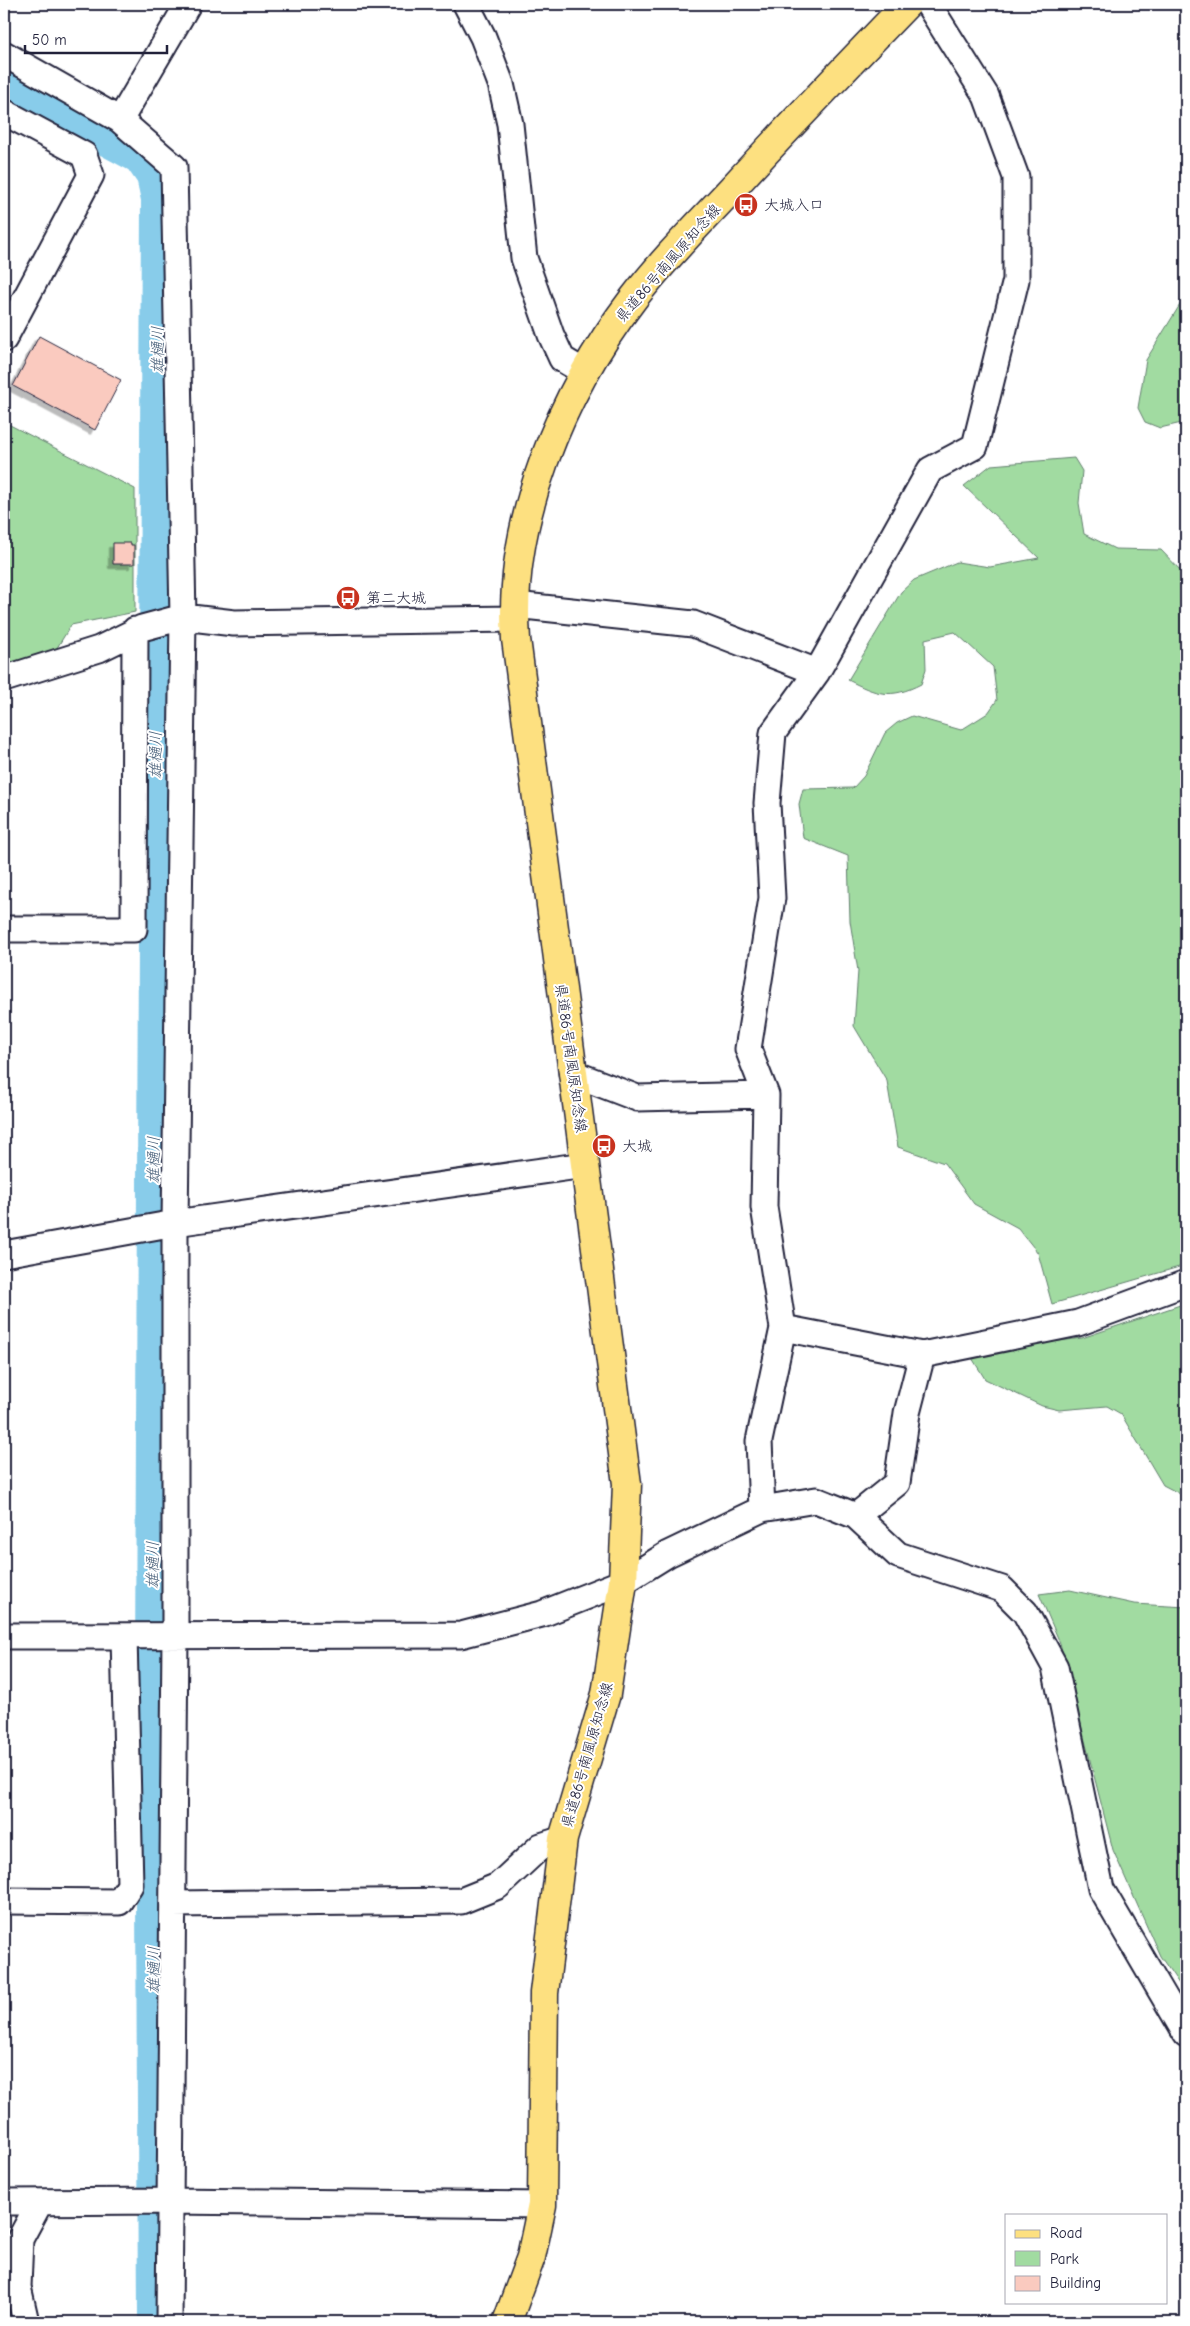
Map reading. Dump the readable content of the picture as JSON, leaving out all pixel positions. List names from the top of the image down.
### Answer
{
  "streets": {
    "main road": ["県道86号南風原知念線"]
  },
  "water": ["雄樋川"],
  "places": {
    "bus stop": ["大城入口", "第二大城", "大城"]
  },
  "legend": ["Road", "Park", "Building"],
  "scale_bar": "50 m"
}
